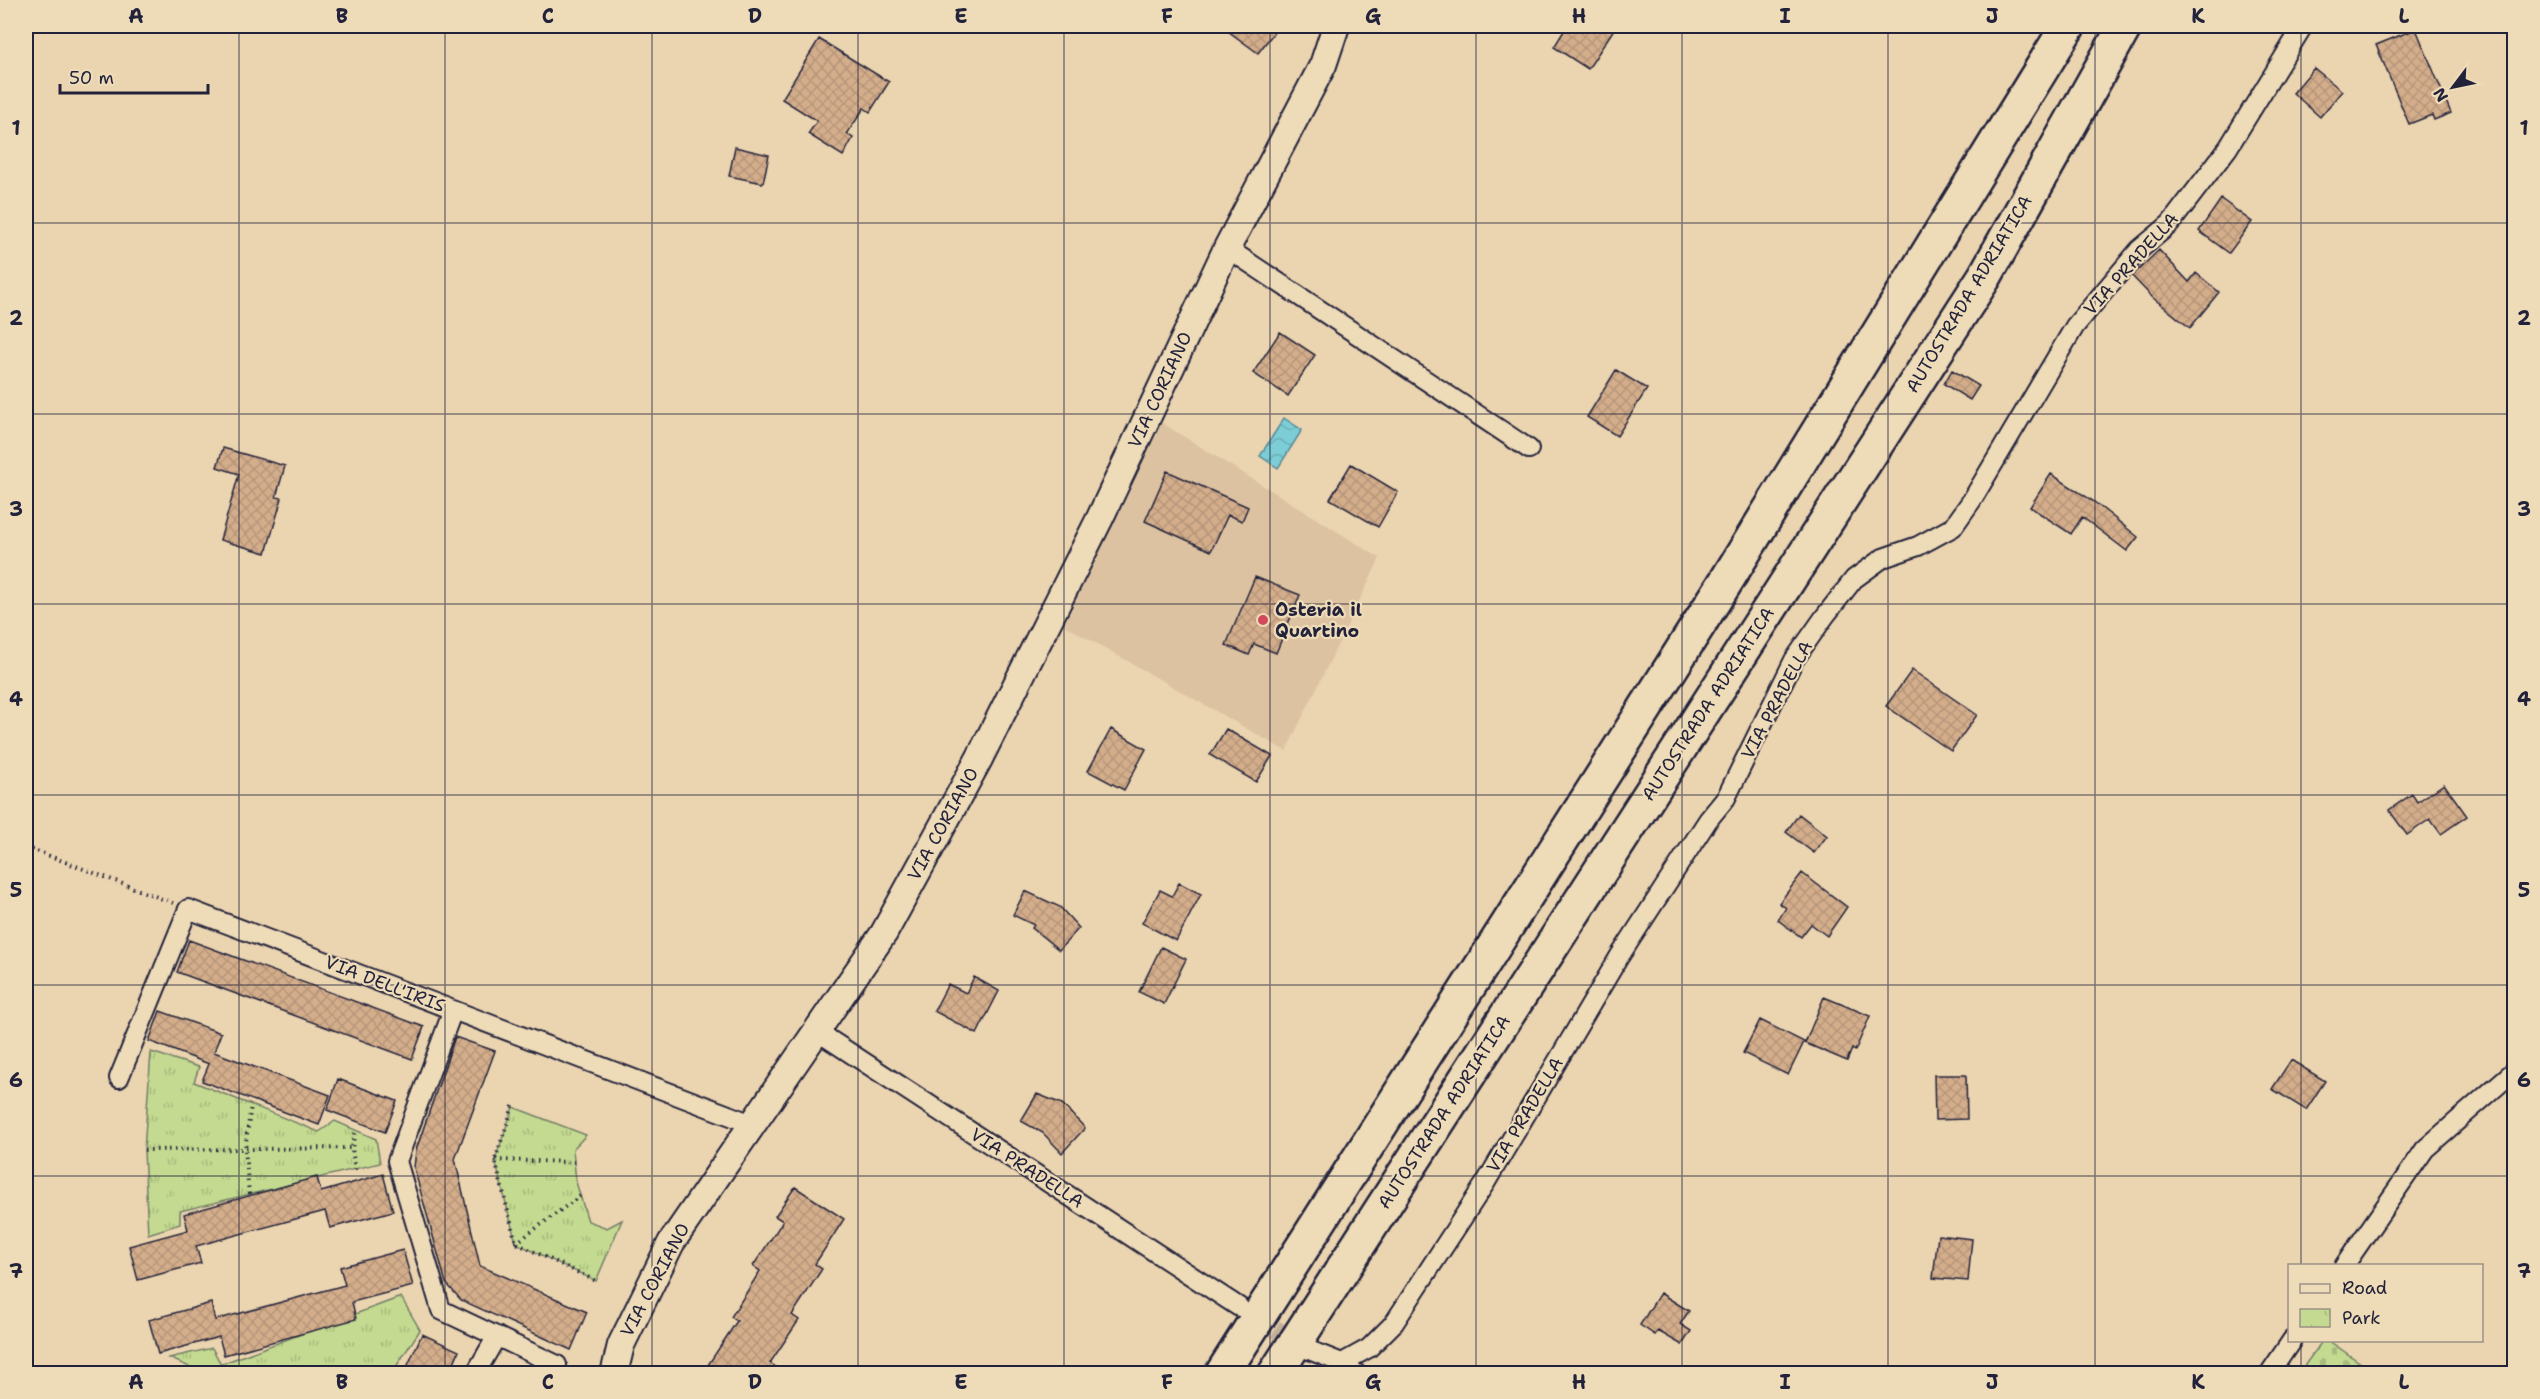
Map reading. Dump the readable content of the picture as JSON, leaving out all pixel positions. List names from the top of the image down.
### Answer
{
  "streets": {
    "highway": ["AUTOSTRADA ADRIATICA"],
    "main road": ["VIA CORIANO"],
    "street": ["VIA PRADELLA", "VIA DELL'IRIS"]
  },
  "crossings": [
    ["VIA PRADELLA", "VIA CORIANO"],
    ["VIA CORIANO", "VIA DELL'IRIS"]
  ],
  "places": ["Osteria il Quartino"],
  "legend": ["Road", "Park"],
  "scale_bar": "50 m",
  "north": "bottom left",
  "grid": {
    "columns": [
      "A",
      "B",
      "C",
      "D",
      "E",
      "F",
      "G",
      "H",
      "I",
      "J",
      "K",
      "L"
    ],
    "rows": [
      "1",
      "2",
      "3",
      "4",
      "5",
      "6",
      "7"
    ]
  }
}
